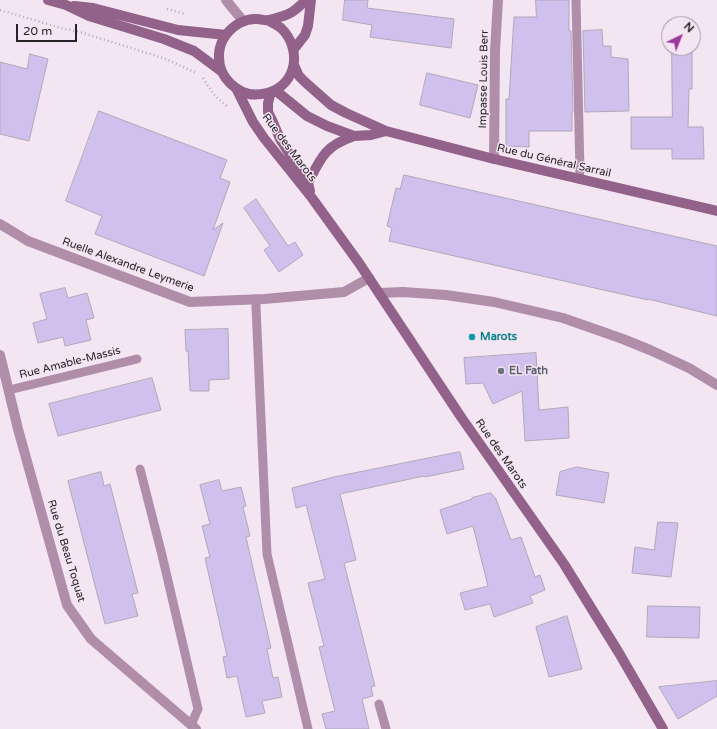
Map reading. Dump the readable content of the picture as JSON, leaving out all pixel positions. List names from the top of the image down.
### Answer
{
  "streets": {
    "main road": ["Rue des Marots", "Rue du Général Sarrail"],
    "street": ["Impasse Louis Berr", "Ruelle Alexandre Leymerie", "Rue du Beau Toquat"],
    "lane": ["Rue Amable-Massis"]
  },
  "crossings": [
    ["Impasse Louis Berr", "Rue du Général Sarrail"],
    ["Rue des Marots", "Rue du Général Sarrail"],
    ["Rue des Marots", "Ruelle Alexandre Leymerie"],
    ["Rue Amable-Massis", "Rue du Beau Toquat"]
  ],
  "places": ["Marots", "EL Fath"],
  "scale_bar": "20 m",
  "north": "top right"
}
